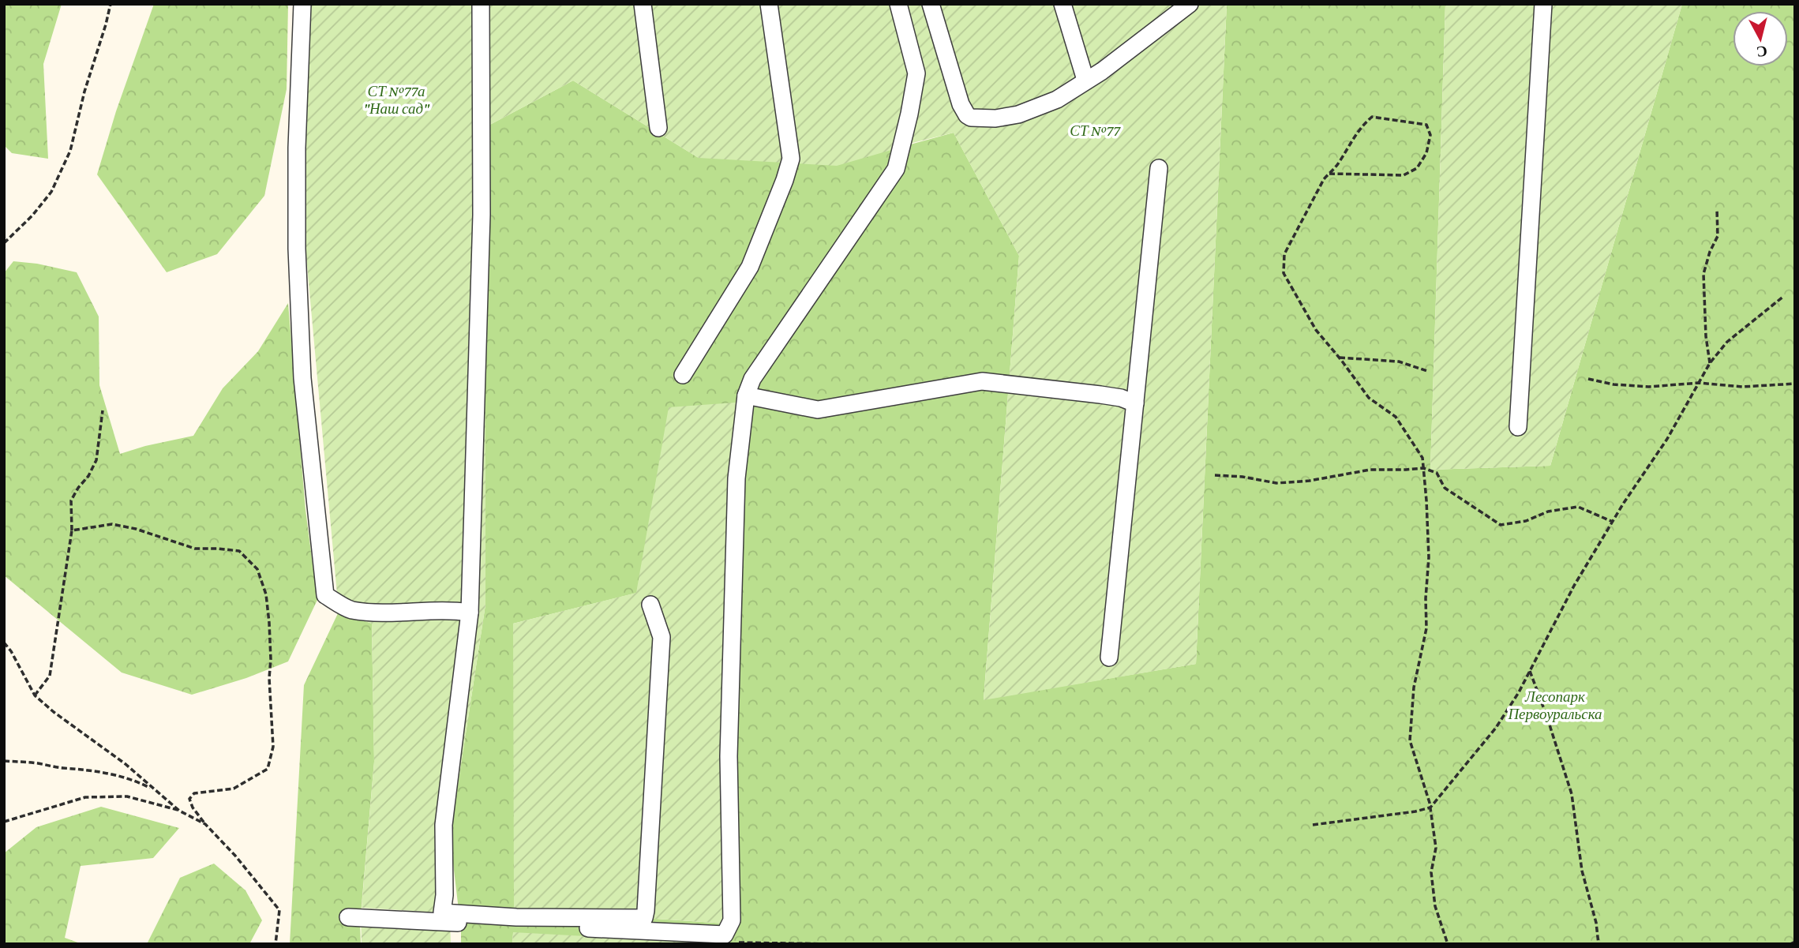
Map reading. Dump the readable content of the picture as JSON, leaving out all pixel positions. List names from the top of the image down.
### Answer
{
  "parks": ["СТ №77а \"Наш сад\"", "СТ №77", "Лесопарк Первоуральска"],
  "north": "bottom"
}
